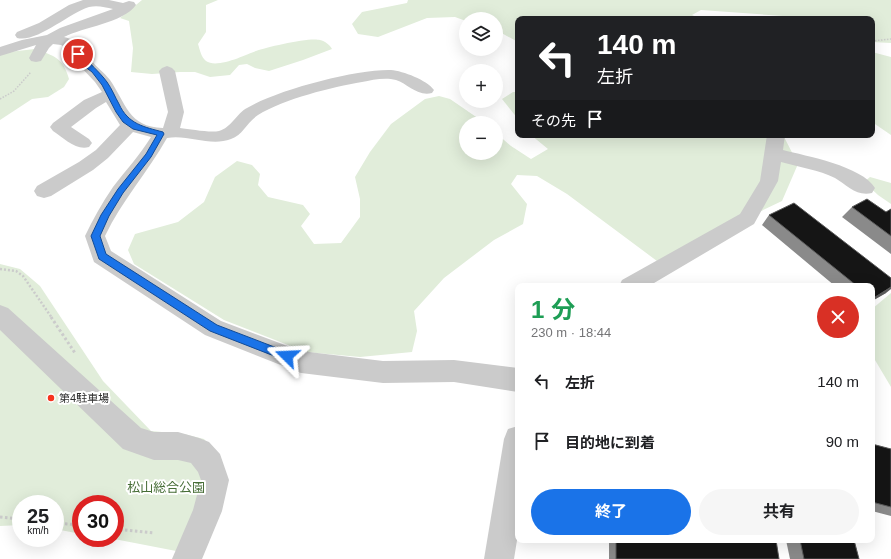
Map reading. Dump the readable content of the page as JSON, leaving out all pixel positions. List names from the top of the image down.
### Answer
{
  "parks": ["松山総合公園"],
  "places": ["第4駐車場"],
  "page": {
    "map_buttons": ["+", "−"],
    "turn": ["140 m", "左折"],
    "then": "その先",
    "heading": ["1 分", "230 m · 18:44"],
    "list": [
      {
        "name": "左折",
        "value": "140 m"
      },
      {
        "name": "目的地に到着",
        "value": "90 m"
      }
    ],
    "buttons": ["終了", "共有"],
    "speed": "25 km/h",
    "limit": "30"
  }
}
